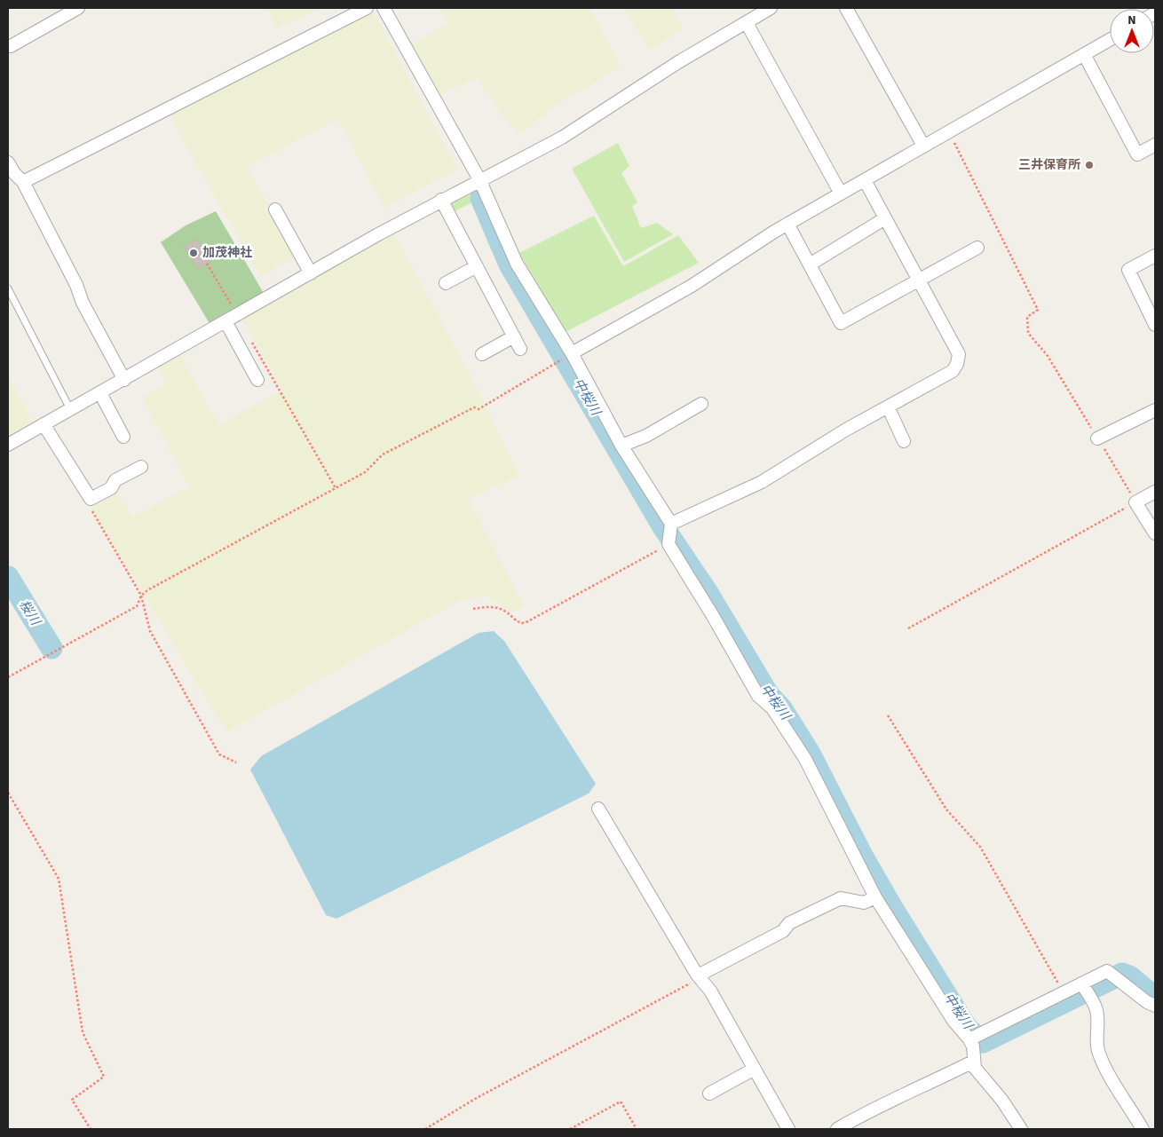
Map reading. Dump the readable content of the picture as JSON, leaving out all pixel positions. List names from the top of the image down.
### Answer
{
  "water": ["中桜川", "桜川"],
  "places": ["三井保育所", "加茂神社"],
  "north": "top"
}
